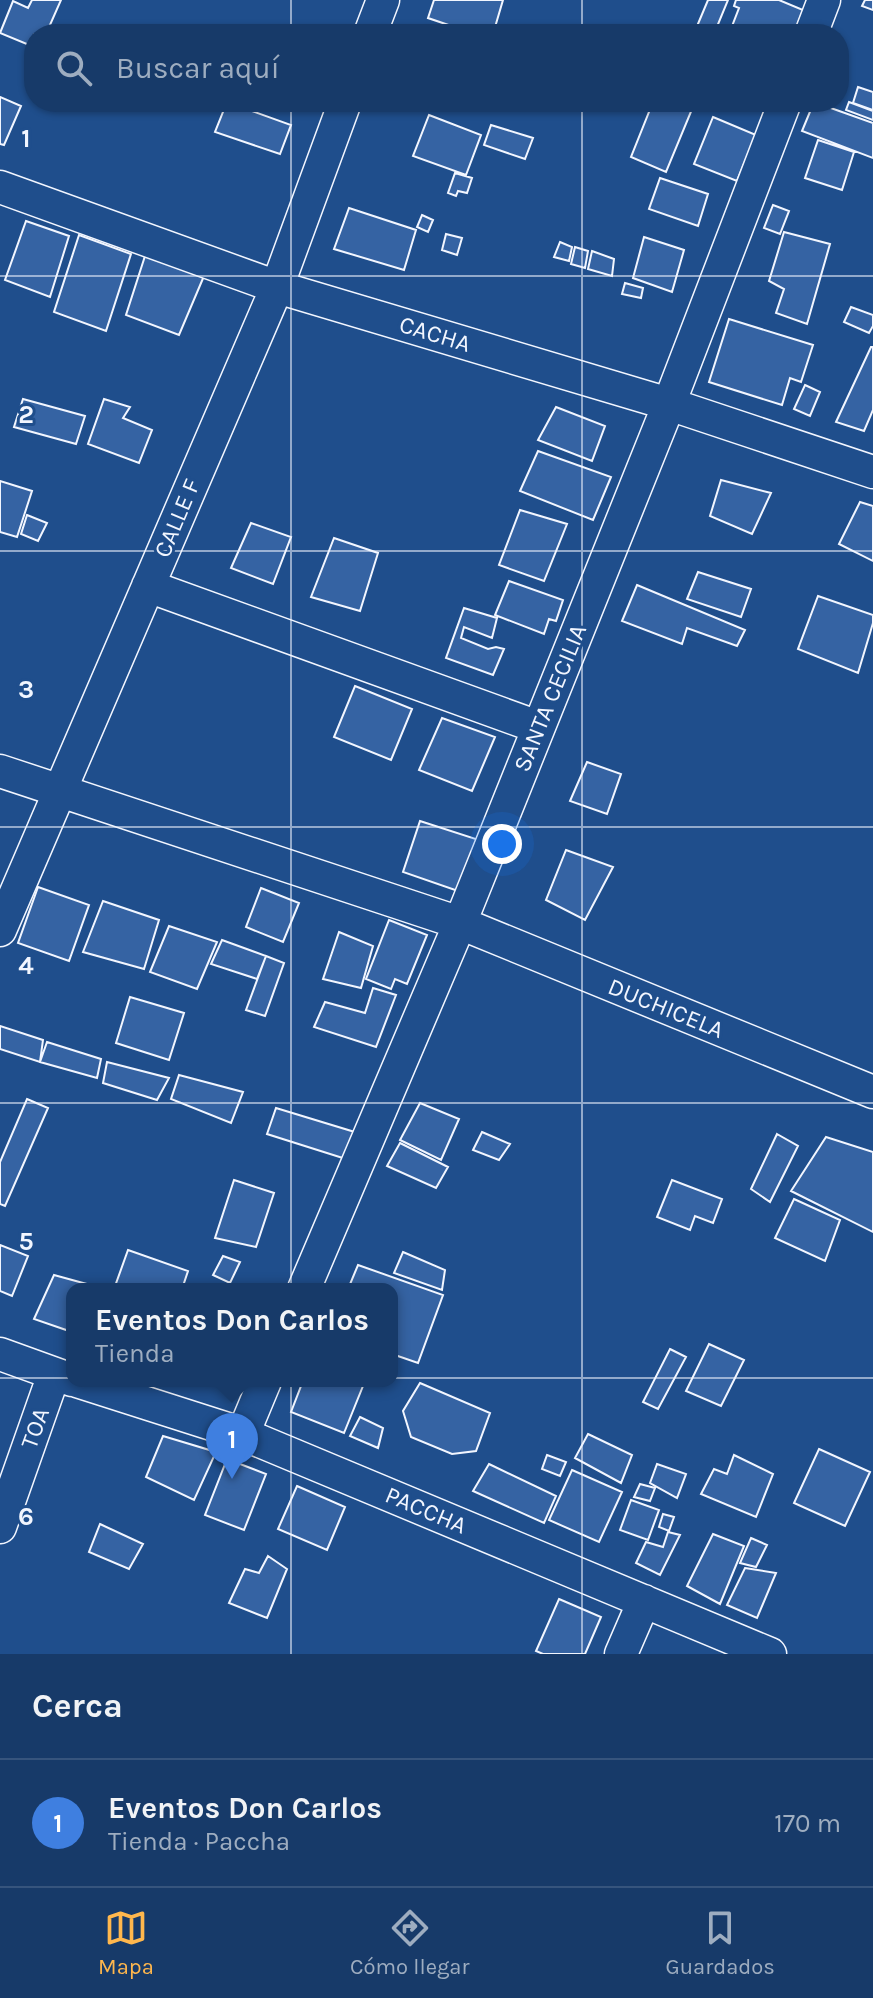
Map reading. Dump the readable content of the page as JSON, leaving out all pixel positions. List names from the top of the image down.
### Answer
{
  "streets": {
    "street": [
      "CACHA",
      "CALLE F",
      "SANTA CECILIA",
      "DUCHICELA",
      "TOA",
      "PACCHA"
    ]
  },
  "crossings": [
    ["CACHA", "CALLE F"],
    ["CACHA", "SANTA CECILIA"],
    ["CALLE F", "DUCHICELA"],
    ["SANTA CECILIA", "DUCHICELA"]
  ],
  "page": {
    "search": "Buscar aquí",
    "popup": ["Eventos Don Carlos", "Tienda"],
    "pins": "1",
    "heading": "Cerca",
    "list": [
      {
        "mark": "1",
        "name": "Eventos Don Carlos",
        "note": "Tienda · Paccha",
        "value": "170 m"
      }
    ],
    "nav": ["Mapa", "Cómo llegar", "Guardados"]
  },
  "grid": {
    "rows": [
      "1",
      "2",
      "3",
      "4",
      "5",
      "6"
    ]
  }
}
